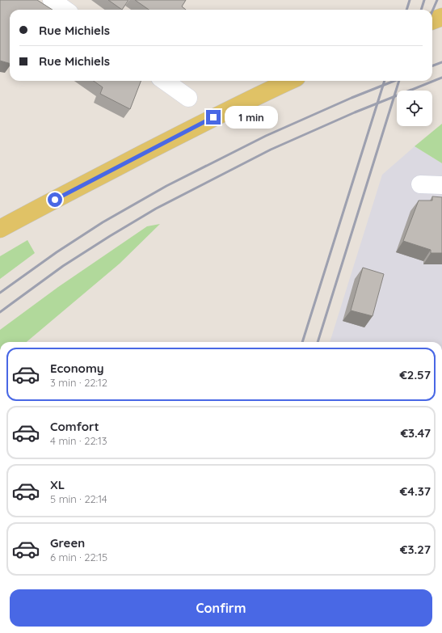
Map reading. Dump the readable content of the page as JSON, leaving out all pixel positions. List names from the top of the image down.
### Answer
{
  "page": {
    "banner": ["Rue Michiels", "Rue Michiels"],
    "bubble": "1 min",
    "list": [
      {
        "name": "Economy",
        "note": "3 min · 22:12",
        "value": "€2.57"
      },
      {
        "name": "Comfort",
        "note": "4 min · 22:13",
        "value": "€3.47"
      },
      {
        "name": "XL",
        "note": "5 min · 22:14",
        "value": "€4.37"
      },
      {
        "name": "Green",
        "note": "6 min · 22:15",
        "value": "€3.27"
      }
    ],
    "buttons": "Confirm"
  }
}
